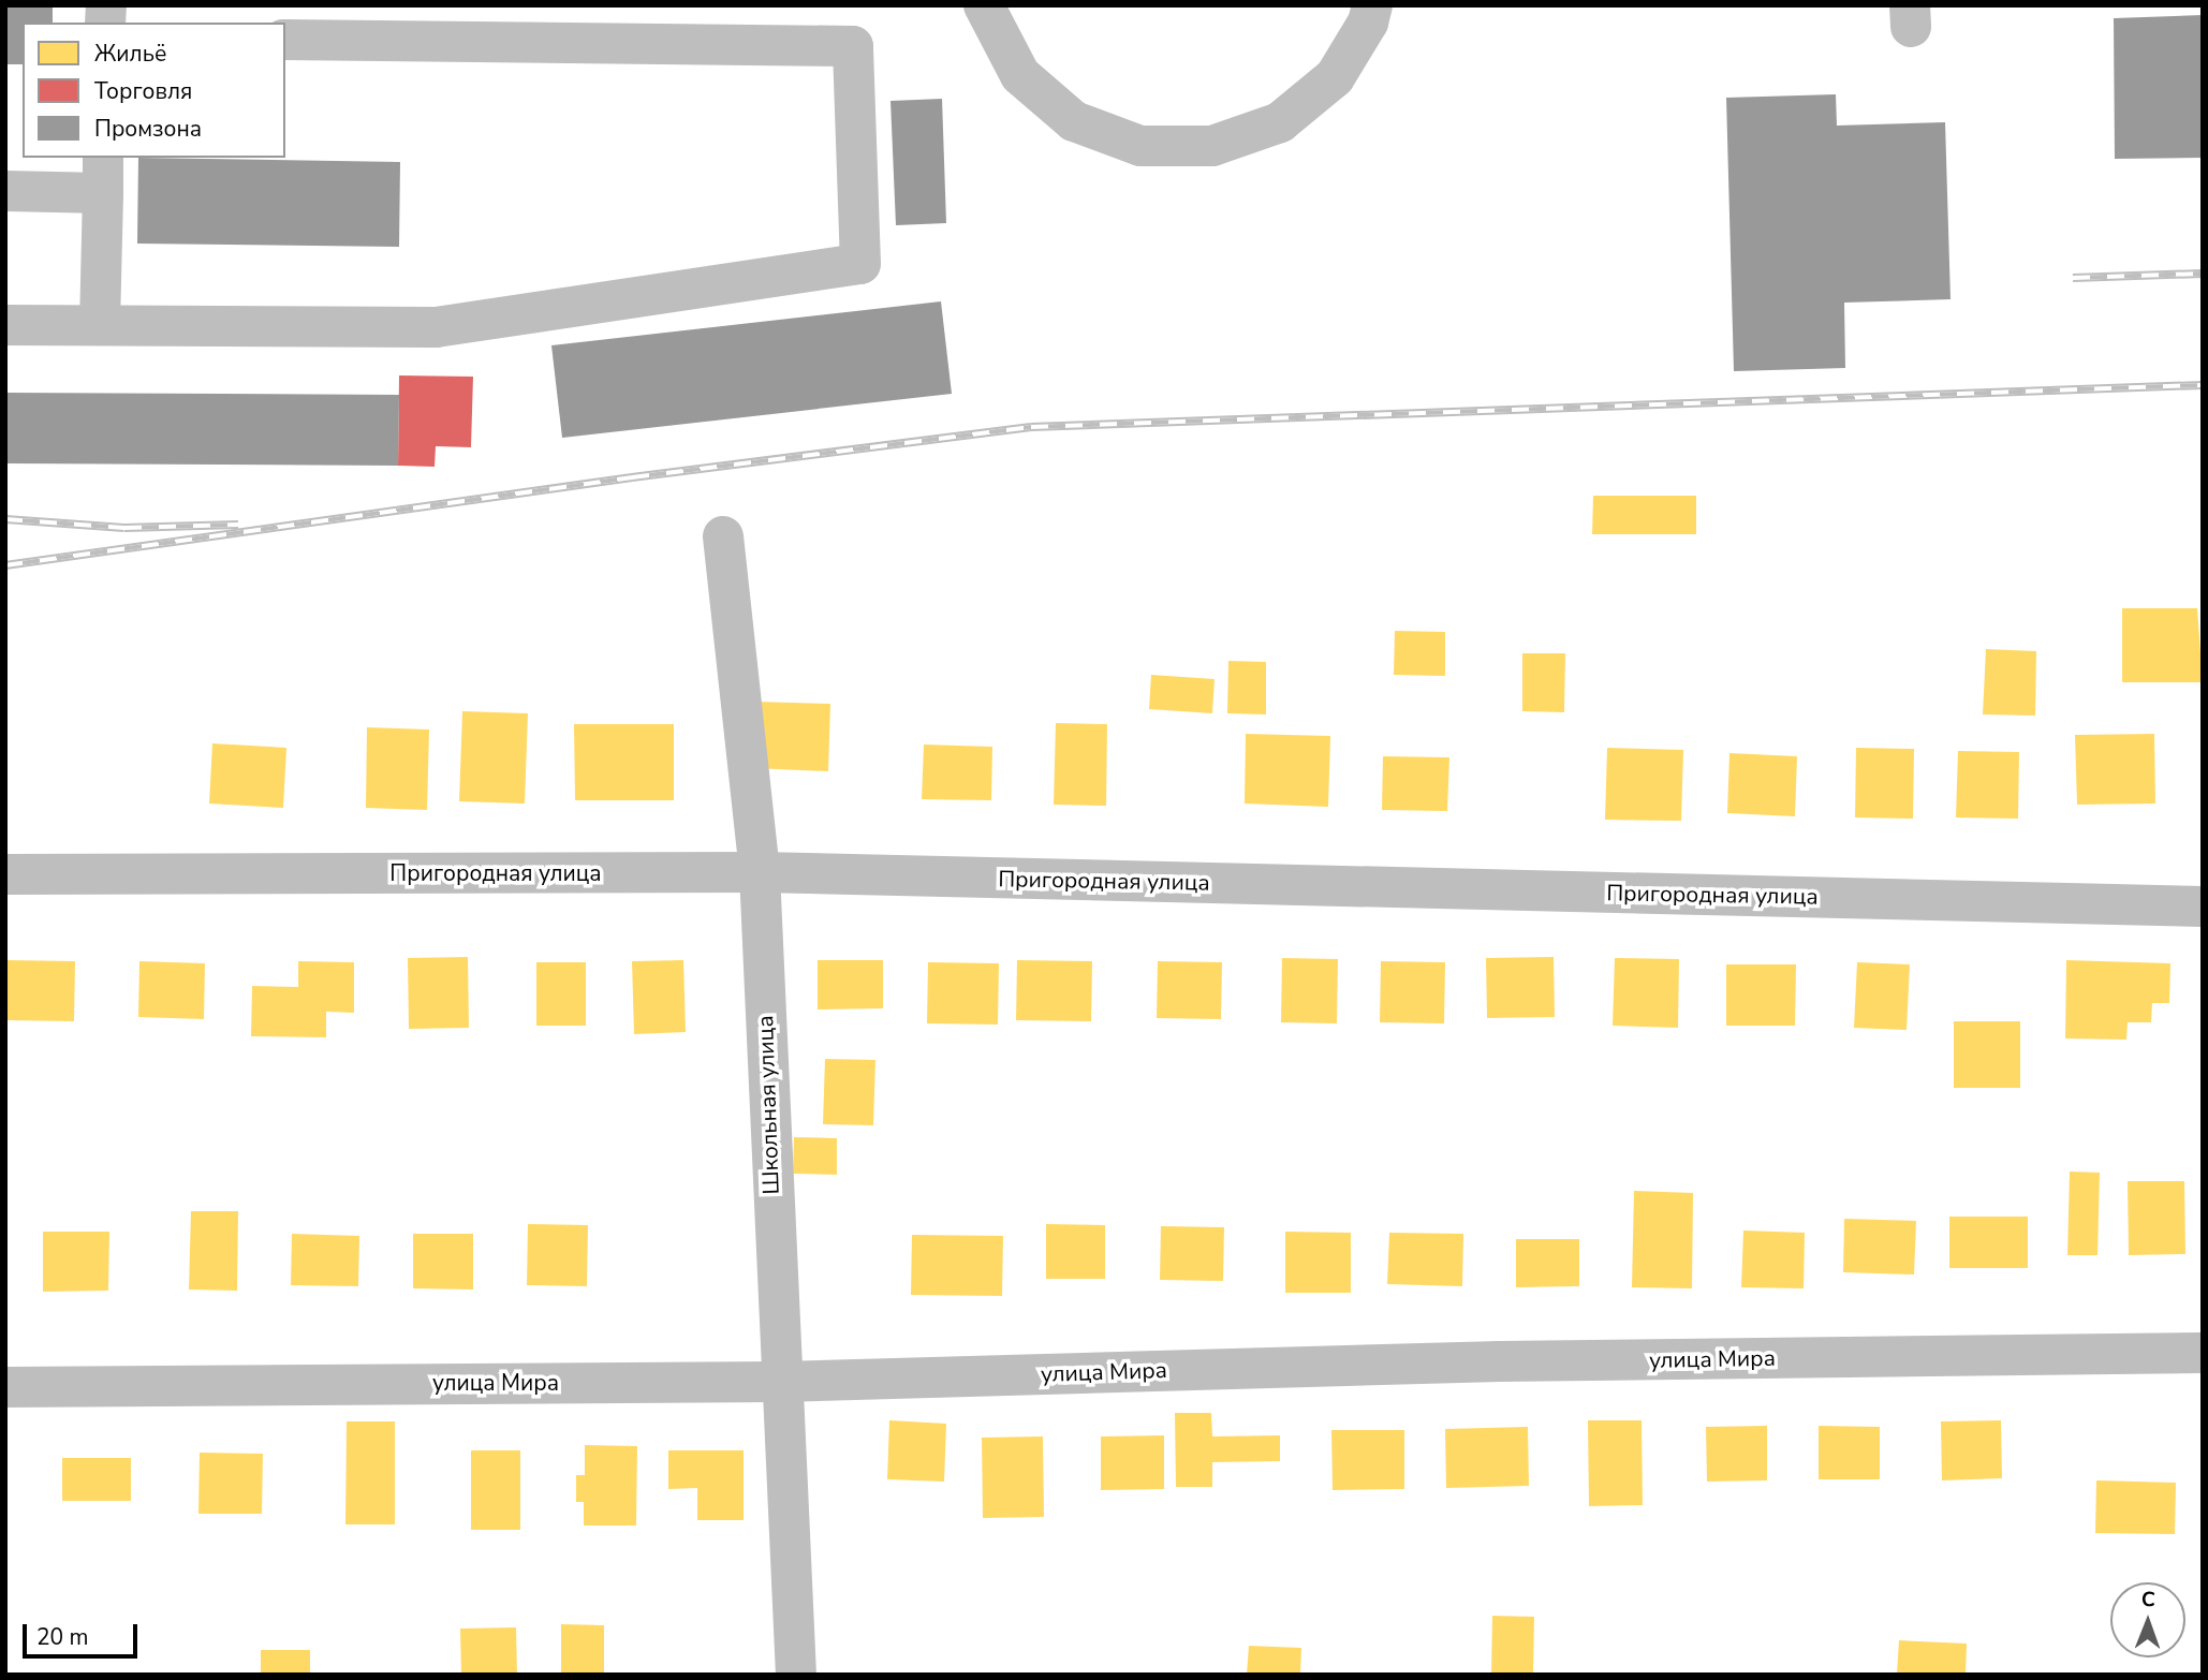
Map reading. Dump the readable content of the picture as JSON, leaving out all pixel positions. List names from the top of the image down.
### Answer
{
  "streets": {
    "street": ["Пригородная улица", "Школьная улица", "улица Мира"]
  },
  "crossings": [
    ["Пригородная улица", "Школьная улица"],
    ["Школьная улица", "улица Мира"]
  ],
  "legend": ["Жильё", "Торговля", "Промзона"],
  "scale_bar": "20 m",
  "north": "top"
}
